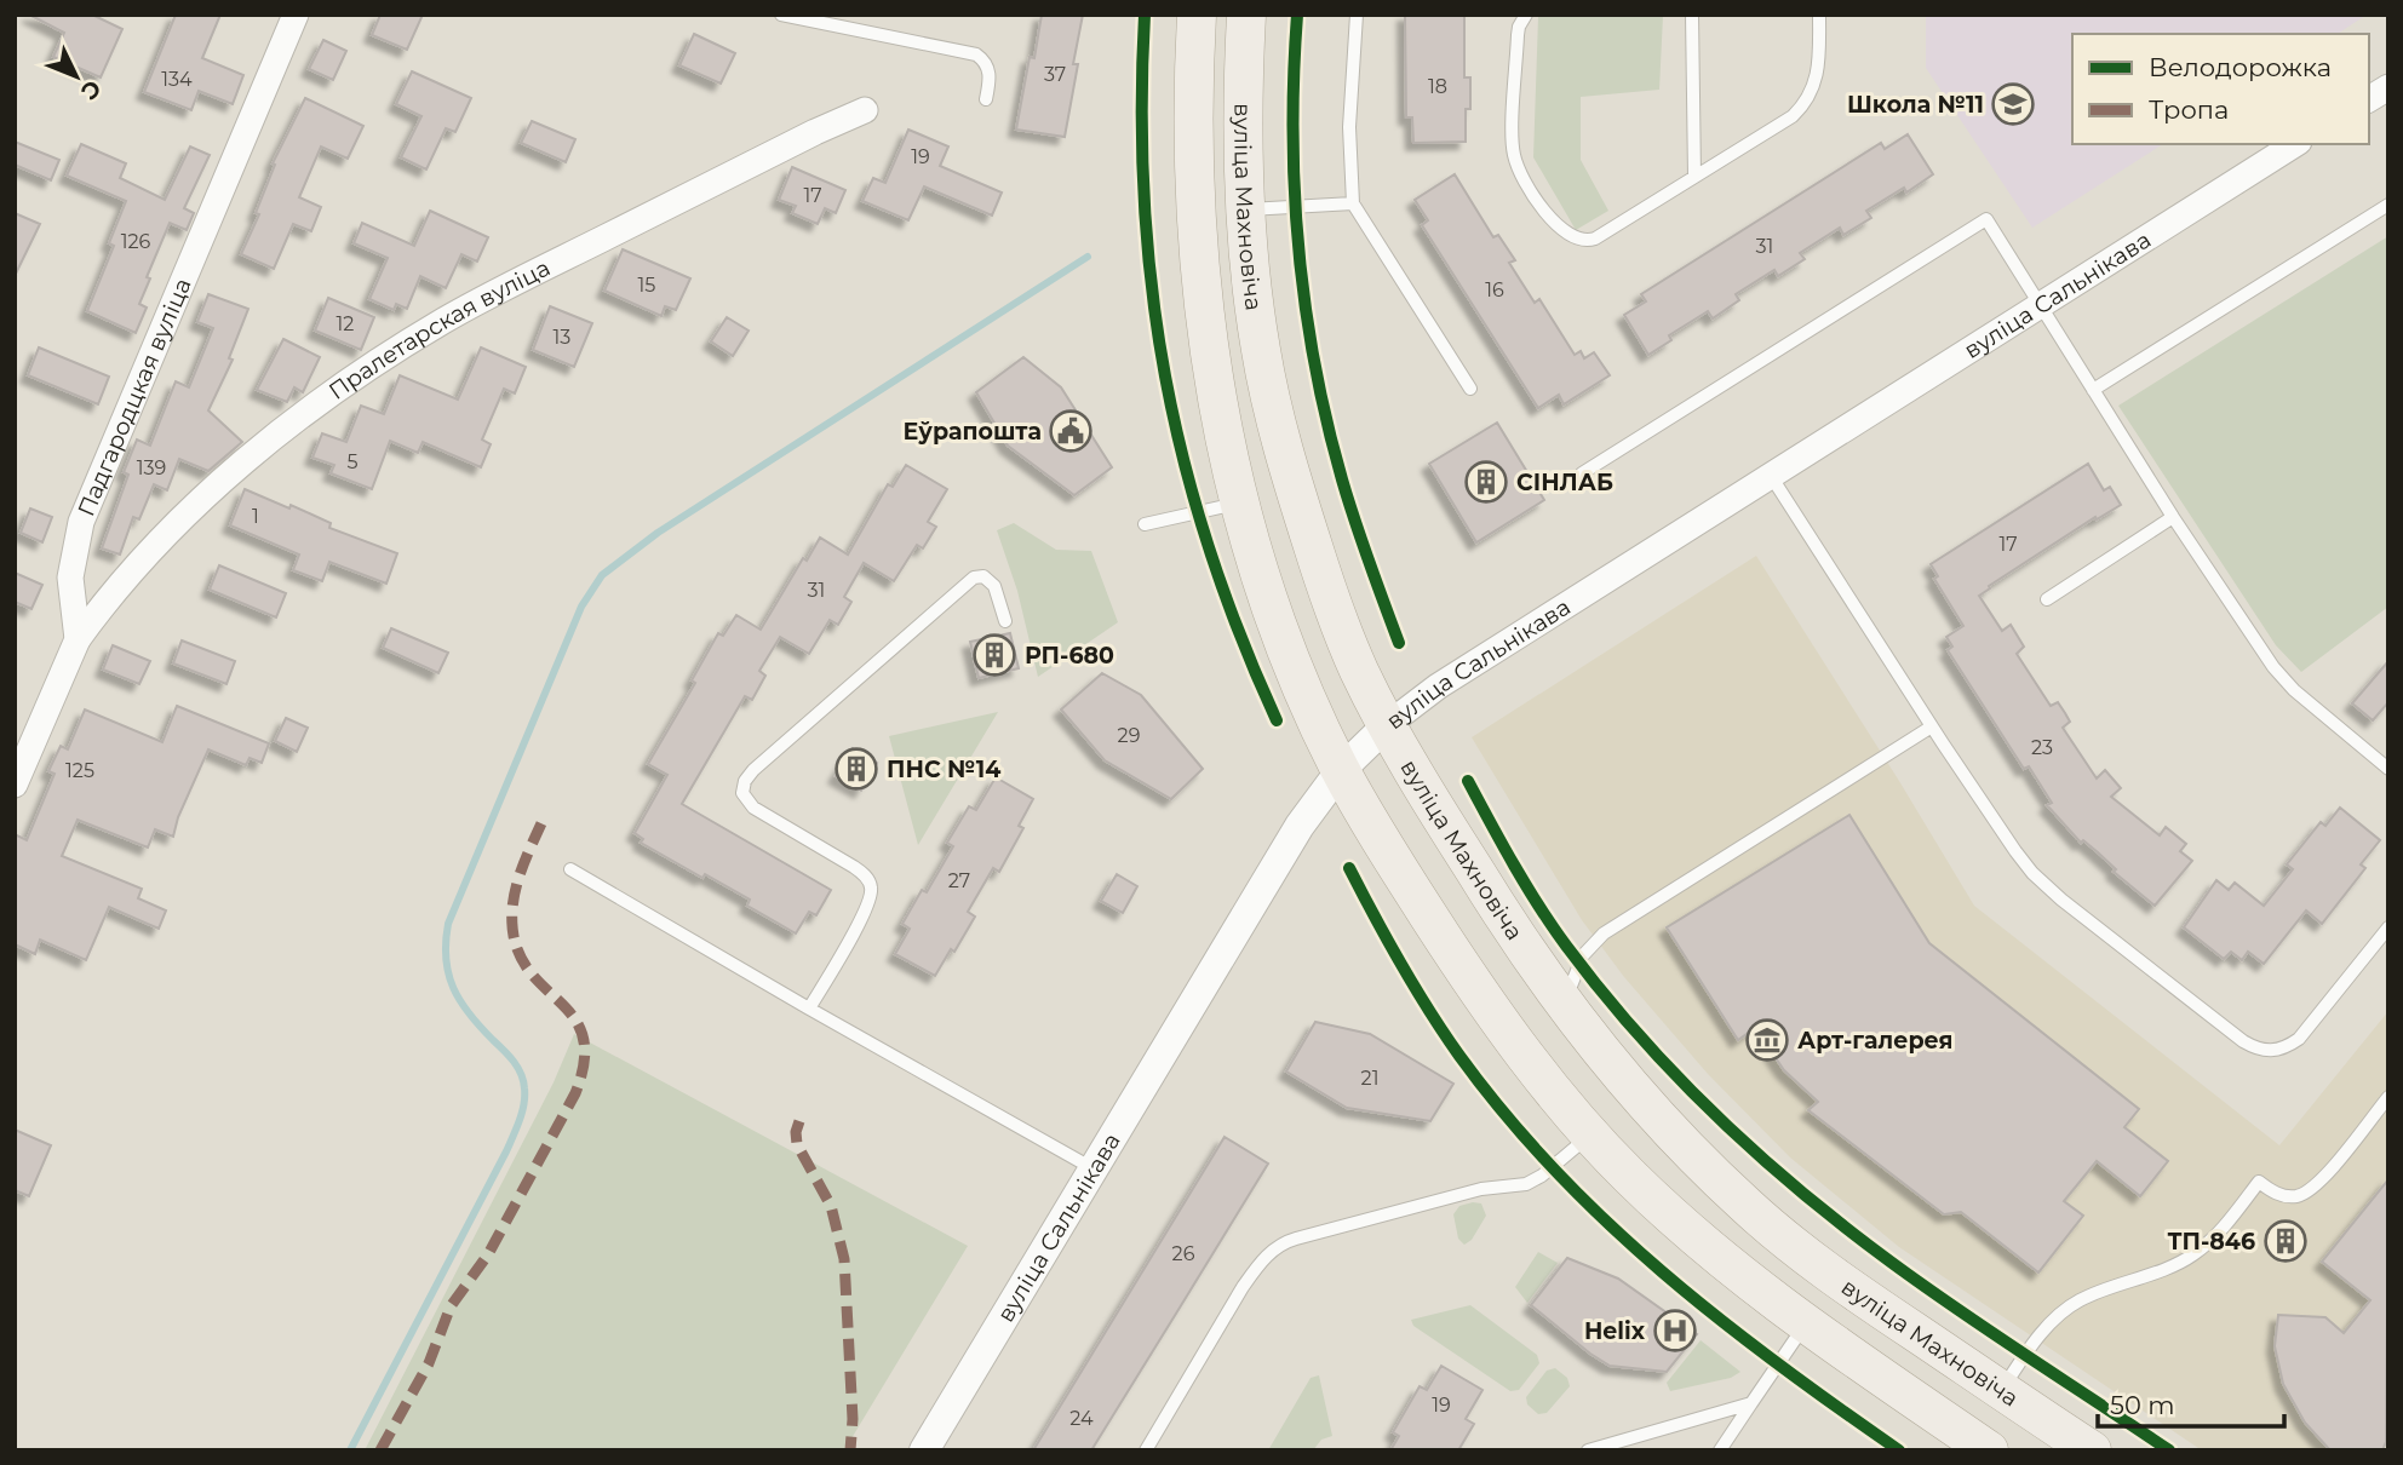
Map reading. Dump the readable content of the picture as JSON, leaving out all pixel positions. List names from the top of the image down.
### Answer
{
  "streets": {
    "main road": ["вуліца Махновіча"],
    "street": ["вуліца Сальнікава", "Пралетарская вуліца", "Падгародцкая вуліца"]
  },
  "crossings": [
    ["вуліца Махновіча", "вуліца Сальнікава"],
    ["Пралетарская вуліца", "Падгародцкая вуліца"]
  ],
  "places": {
    "school or university": ["Школа №11"],
    "public building": ["Еўрапошта"],
    "building": [
      "СІНЛАБ",
      "РП-680",
      "ПНС №14",
      "ТП-846"
    ],
    "museum": ["Арт-галерея"],
    "hospital": ["Helix"]
  },
  "house_numbers": [
    "37",
    "134",
    "18",
    "19",
    "17",
    "126",
    "31",
    "15",
    "16",
    "12",
    "13",
    "5",
    "139",
    "1",
    "17",
    "31",
    "29",
    "23",
    "125",
    "27",
    "21",
    "26",
    "19",
    "24"
  ],
  "legend": ["Велодорожка", "Тропа"],
  "scale_bar": "50 m",
  "north": "bottom right"
}
